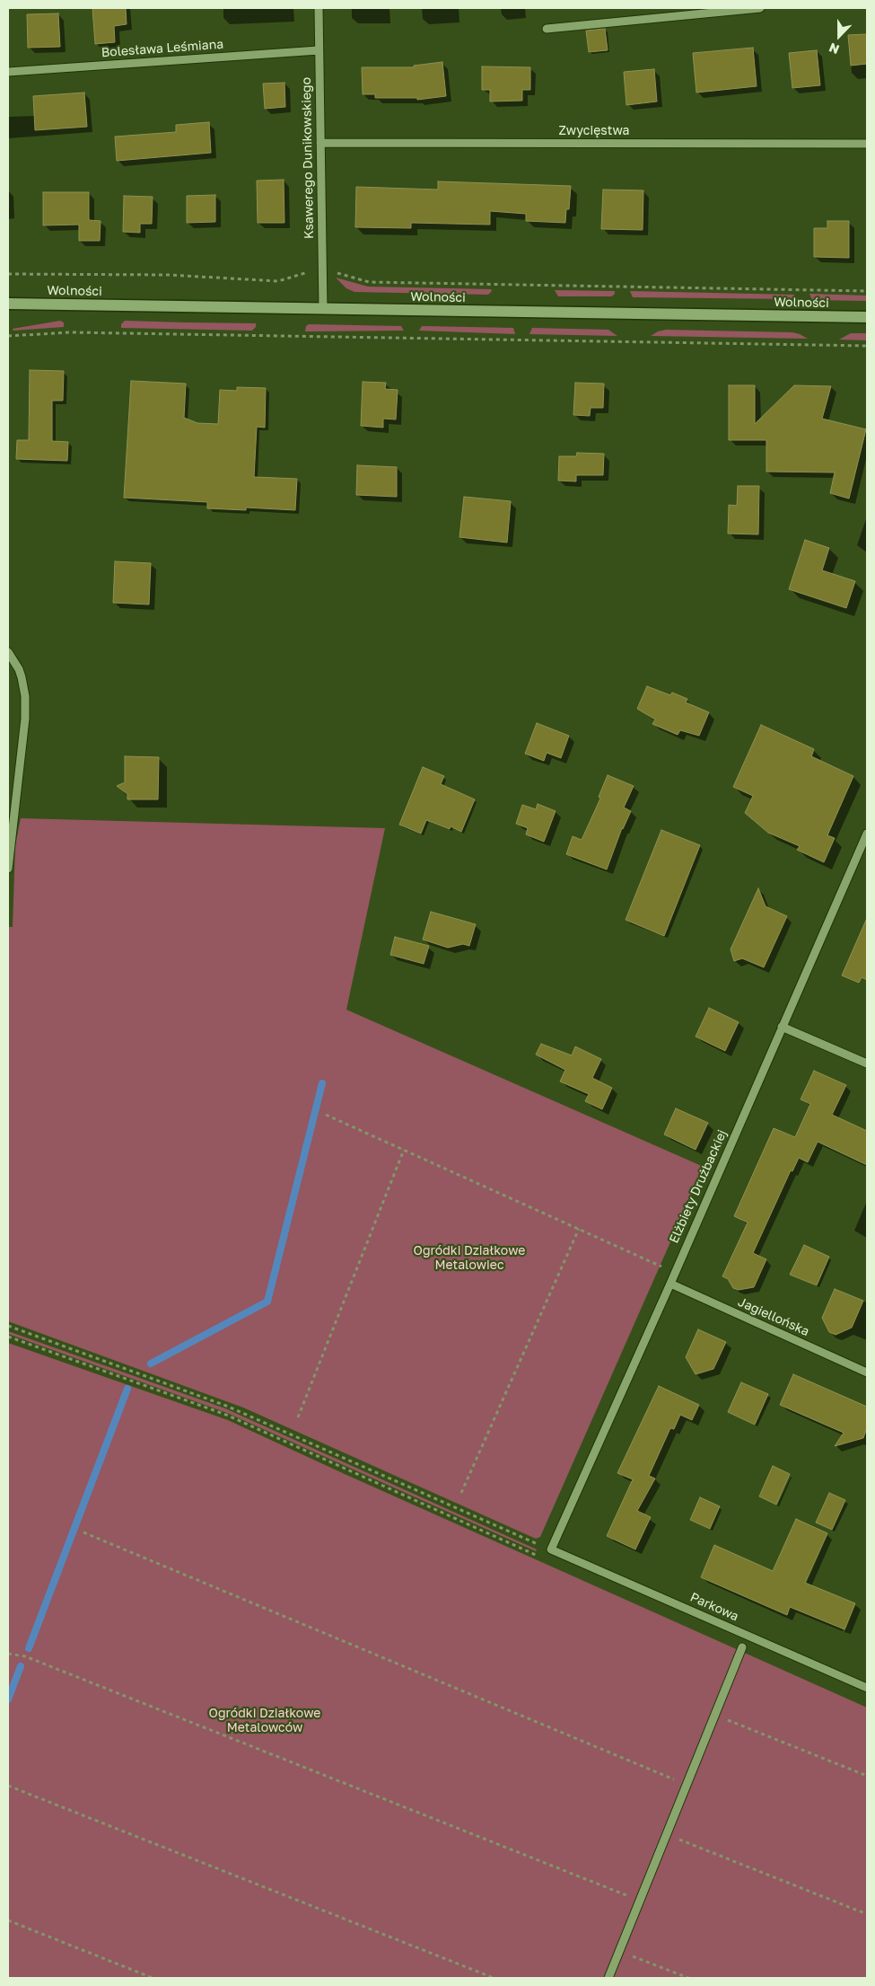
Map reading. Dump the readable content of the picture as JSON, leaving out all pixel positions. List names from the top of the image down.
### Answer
{
  "streets": {
    "main road": ["Wolności"],
    "street": [
      "Bolesława Leśmiana",
      "Zwycięstwa",
      "Ksawerego Dunikowskiego",
      "Elżbiety Drużbackiej",
      "Jagiellońska",
      "Parkowa"
    ]
  },
  "crossings": [
    ["Bolesława Leśmiana", "Ksawerego Dunikowskiego"],
    ["Zwycięstwa", "Ksawerego Dunikowskiego"],
    ["Ksawerego Dunikowskiego", "Wolności"],
    ["Elżbiety Drużbackiej", "Jagiellońska"],
    ["Elżbiety Drużbackiej", "Parkowa"]
  ],
  "parks": ["Ogródki Działkowe Metalowiec", "Ogródki Działkowe Metalowców"],
  "north": "bottom"
}
